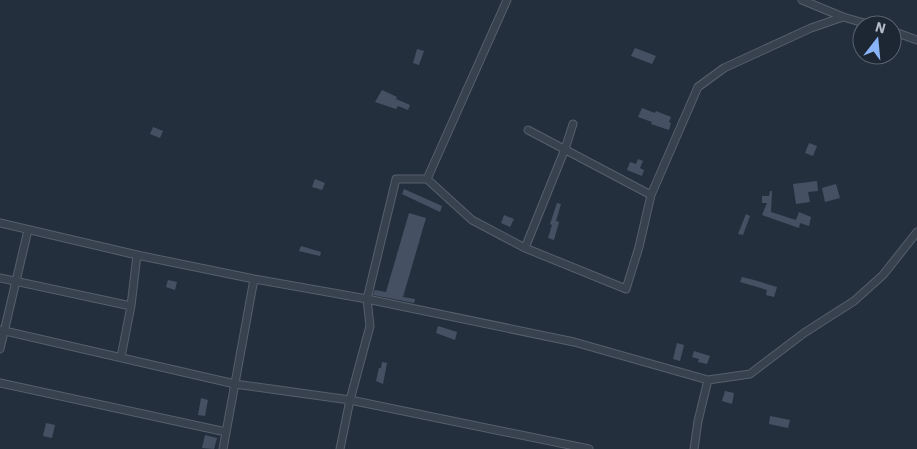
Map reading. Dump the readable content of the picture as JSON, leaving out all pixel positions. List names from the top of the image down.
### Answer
{
  "north": "top"
}
